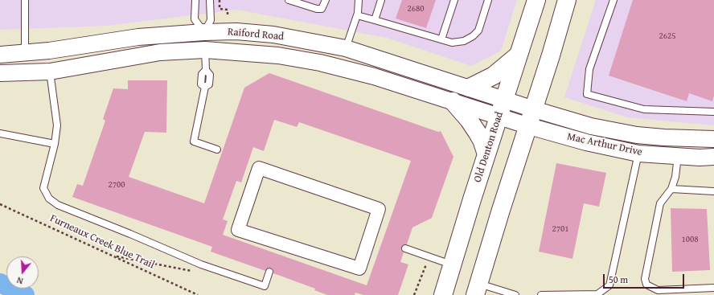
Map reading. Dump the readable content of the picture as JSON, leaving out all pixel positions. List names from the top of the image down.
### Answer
{
  "streets": {
    "main road": ["Old Denton Road"],
    "street": ["Raiford Road", "Mac Arthur Drive"],
    "path": ["Furneaux Creek Blue Trail"]
  },
  "crossings": [
    ["Raiford Road", "Mac Arthur Drive"],
    ["Raiford Road", "Old Denton Road"],
    ["Mac Arthur Drive", "Old Denton Road"]
  ],
  "house_numbers": [
    "2680",
    "2625",
    "2700",
    "2701",
    "1008"
  ],
  "scale_bar": "50 m",
  "north": "bottom"
}
